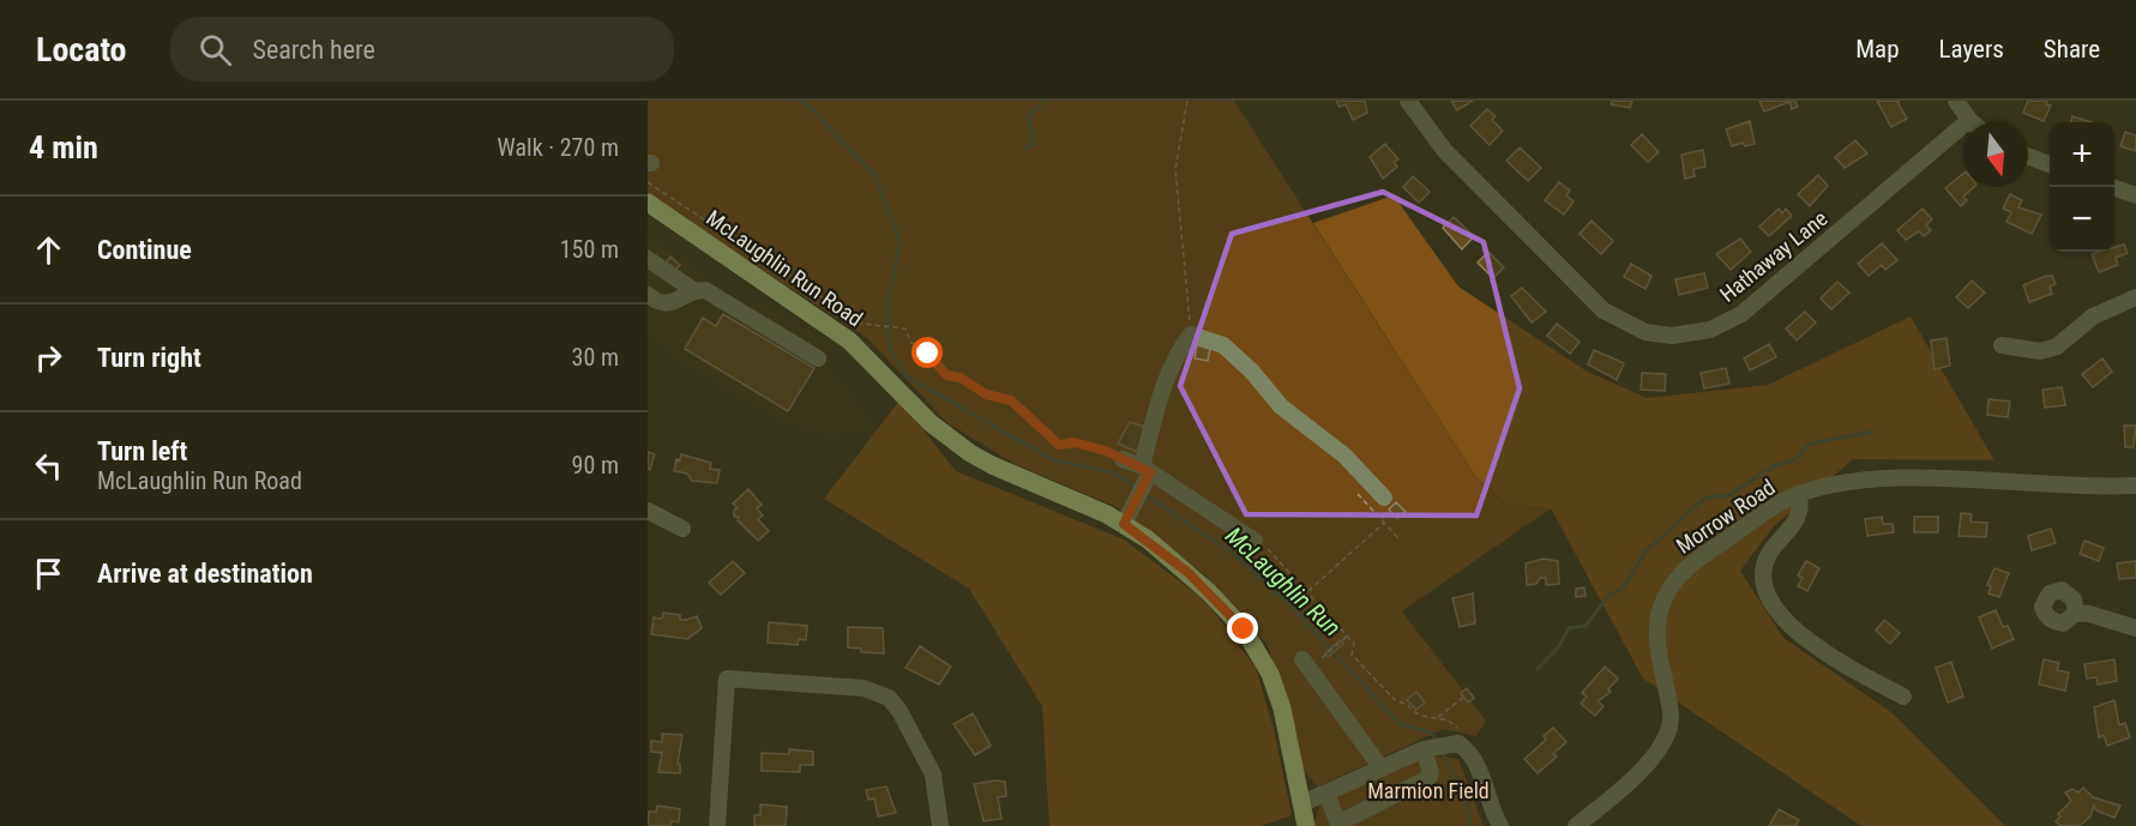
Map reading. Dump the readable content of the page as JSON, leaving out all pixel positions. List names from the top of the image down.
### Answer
{
  "streets": {
    "main road": ["McLaughlin Run Road"],
    "street": ["Hathaway Lane", "Morrow Road"]
  },
  "water": ["McLaughlin Run"],
  "parks": ["Marmion Field"],
  "north": "bottom",
  "page": {
    "header": "Locato",
    "search": "Search here",
    "nav": ["Map", "Layers", "Share"],
    "heading": ["4 min", "Walk · 270 m"],
    "map_buttons": ["+", "−"],
    "list": [
      ["Continue", "150 m"],
      ["Turn right", "30 m"],
      ["Turn left", "McLaughlin Run Road", "90 m"],
      "Arrive at destination"
    ]
  }
}
